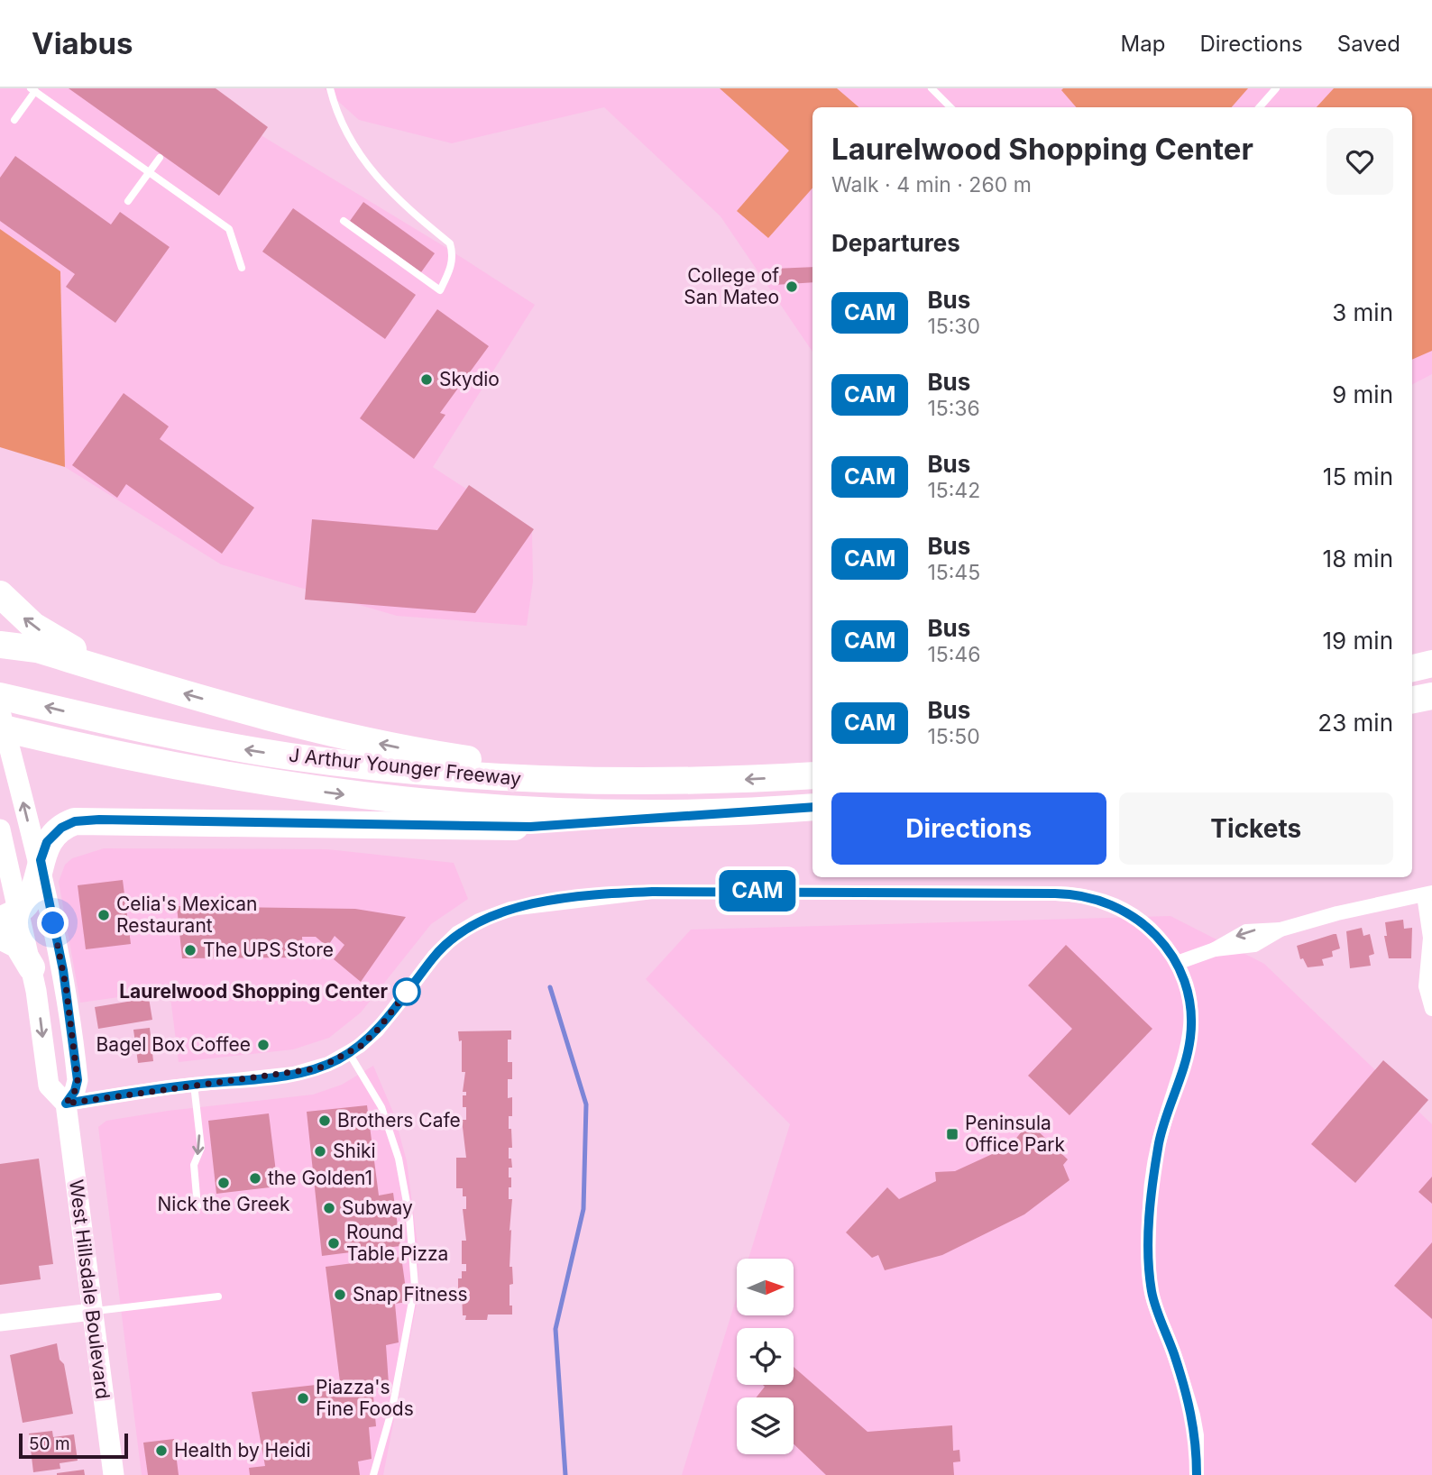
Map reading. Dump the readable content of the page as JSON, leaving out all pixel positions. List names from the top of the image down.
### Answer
{
  "streets": {
    "highway": ["J Arthur Younger Freeway"],
    "main road": ["West Hillsdale Boulevard"]
  },
  "places": {
    "other": [
      "College of San Mateo",
      "Skydio",
      "Celia's Mexican Restaurant",
      "The UPS Store",
      "Laurelwood Shopping Center",
      "Bagel Box Coffee",
      "Brothers Cafe",
      "Shiki",
      "the Golden1",
      "Nick the Greek",
      "Subway",
      "Round Table Pizza",
      "Snap Fitness",
      "Piazza's Fine Foods",
      "Health by Heidi"
    ],
    "transit": ["Peninsula Office Park"]
  },
  "lines": ["bus line CAM"],
  "scale_bar": "50 m",
  "north": "right",
  "page": {
    "header": "Viabus",
    "nav": ["Map", "Directions", "Saved"],
    "on_map": "CAM",
    "heading": [
      ["Laurelwood Shopping Center", "Walk · 4 min · 260 m"],
      "Departures"
    ],
    "list": [
      {
        "mark": "CAM",
        "name": "Bus",
        "note": "15:30",
        "value": "3 min"
      },
      {
        "mark": "CAM",
        "name": "Bus",
        "note": "15:36",
        "value": "9 min"
      },
      {
        "mark": "CAM",
        "name": "Bus",
        "note": "15:42",
        "value": "15 min"
      },
      {
        "mark": "CAM",
        "name": "Bus",
        "note": "15:45",
        "value": "18 min"
      },
      {
        "mark": "CAM",
        "name": "Bus",
        "note": "15:46",
        "value": "19 min"
      },
      {
        "mark": "CAM",
        "name": "Bus",
        "note": "15:50",
        "value": "23 min"
      }
    ],
    "buttons": ["Directions", "Tickets"],
    "scale": "50 m"
  }
}
